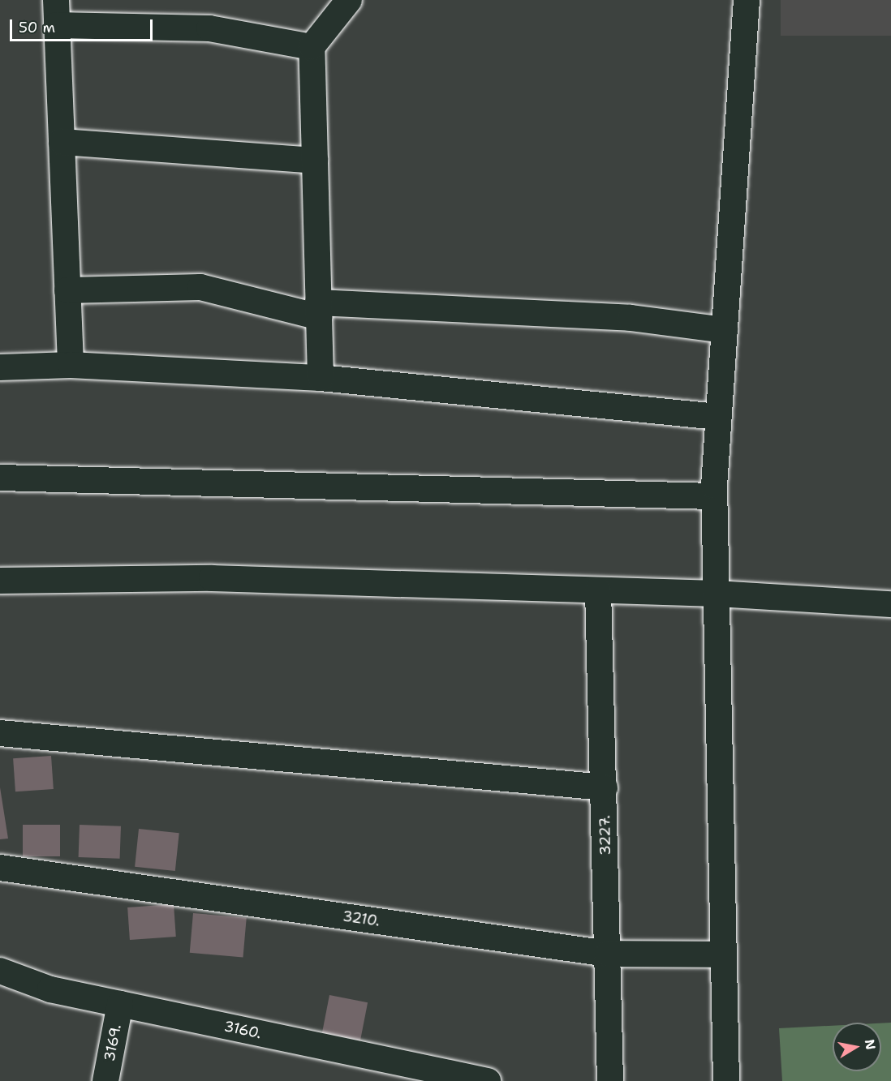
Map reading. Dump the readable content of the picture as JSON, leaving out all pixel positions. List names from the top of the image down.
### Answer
{
  "streets": {
    "street": [
      "3227.",
      "3210.",
      "3160.",
      "3169."
    ]
  },
  "crossings": [
    ["3227.", "3210."],
    ["3160.", "3169."]
  ],
  "scale_bar": "50 m",
  "north": "right"
}
